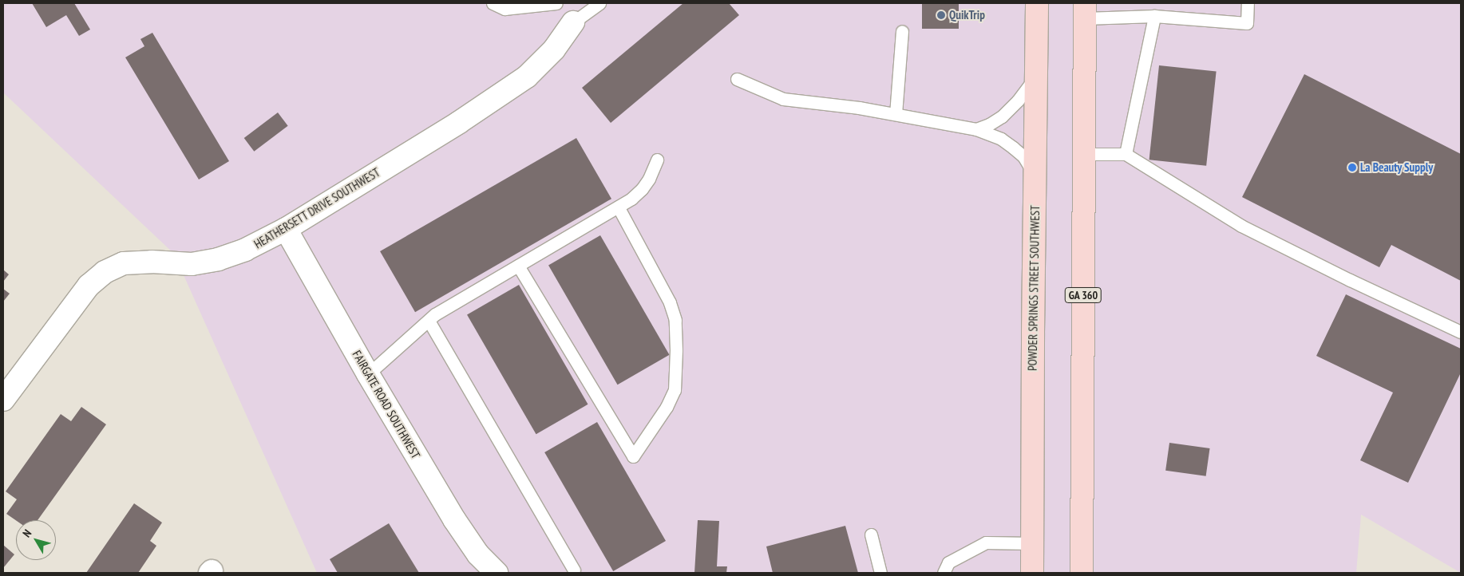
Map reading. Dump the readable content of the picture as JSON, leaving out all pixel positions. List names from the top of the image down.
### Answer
{
  "streets": {
    "main road": ["POWDER SPRINGS STREET SOUTHWEST", "GA 360"],
    "street": ["HEATHERSETT DRIVE SOUTHWEST", "FAIRGATE ROAD SOUTHWEST"]
  },
  "crossings": [
    ["HEATHERSETT DRIVE SOUTHWEST", "FAIRGATE ROAD SOUTHWEST"]
  ],
  "places": ["QuikTrip", "La Beauty Supply"],
  "north": "top left"
}
